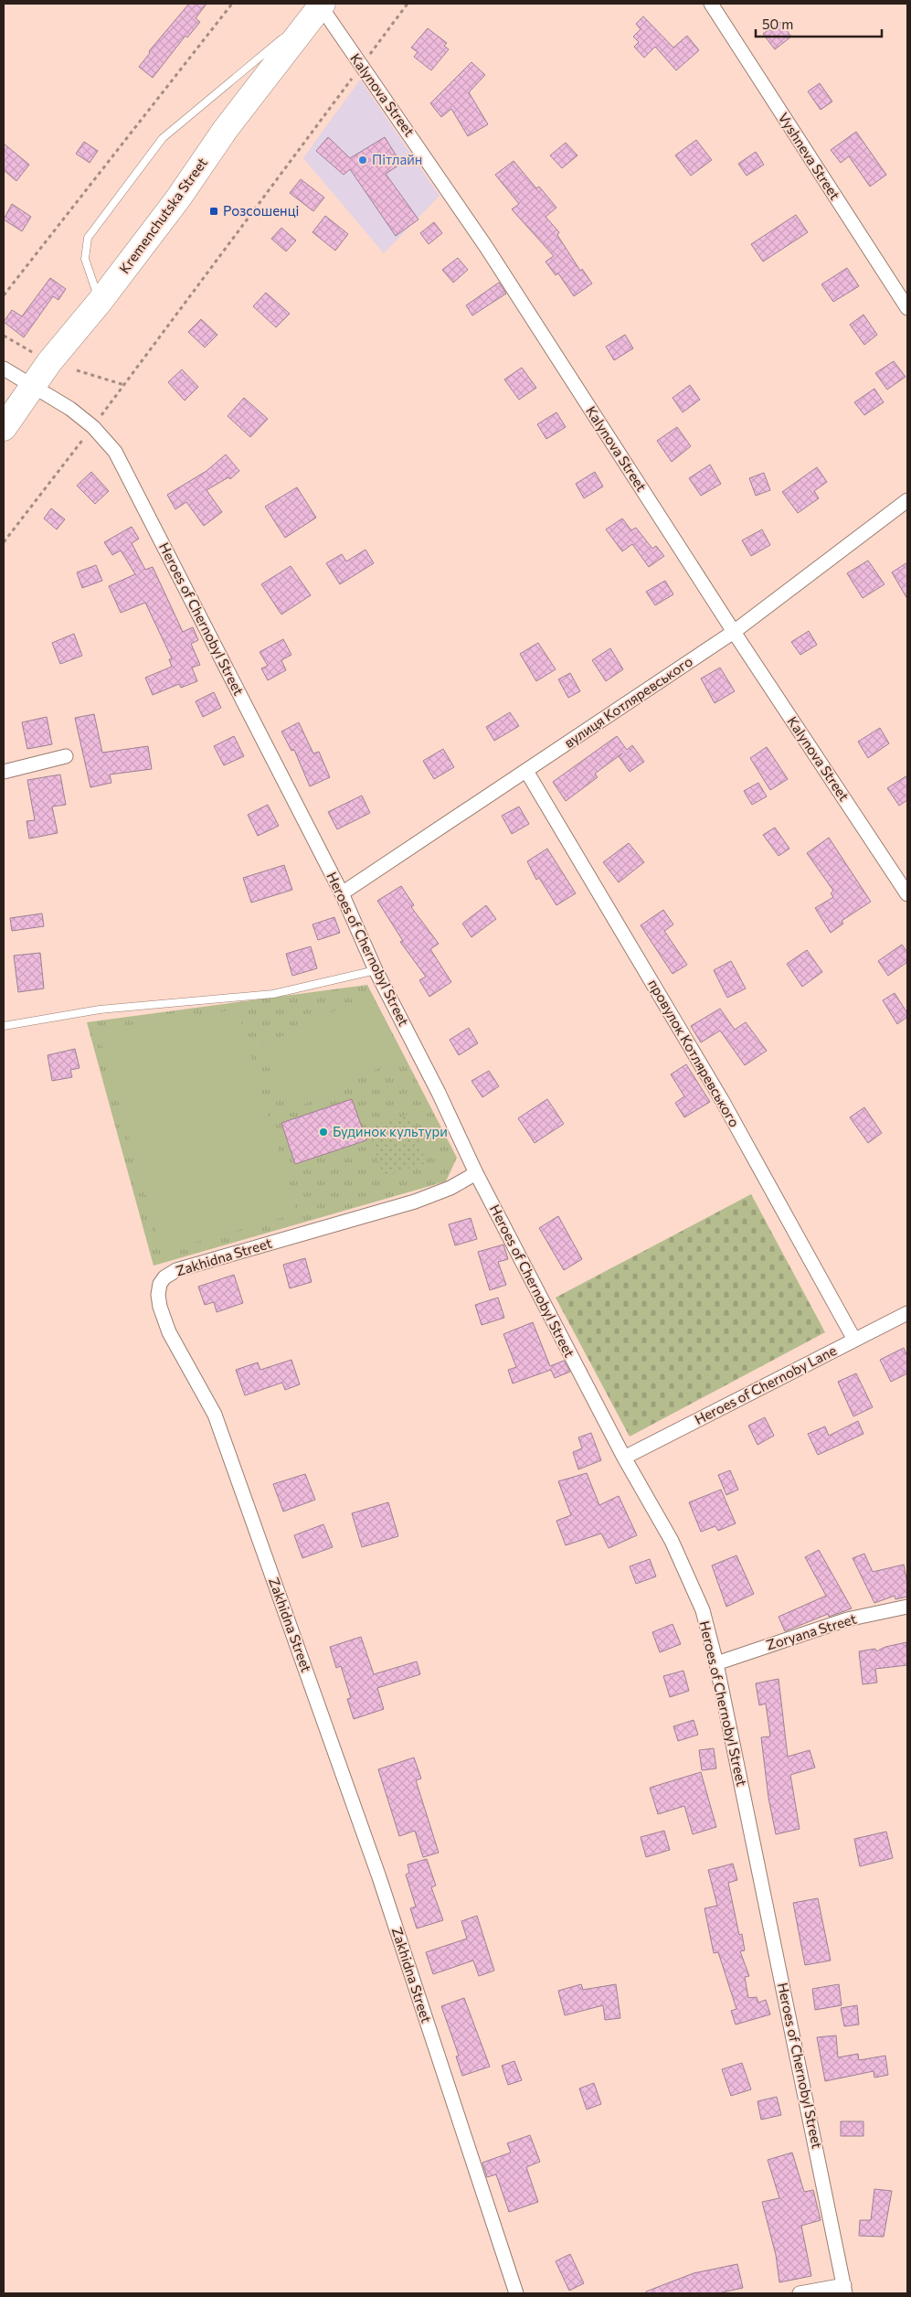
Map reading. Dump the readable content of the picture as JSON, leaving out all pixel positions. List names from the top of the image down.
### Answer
{
  "streets": {
    "highway": ["Kremenchutska Street"],
    "street": [
      "Kalynova Street",
      "Vyshneva Street",
      "Heroes of Chernobyl Street",
      "вулиця Котляревського",
      "провулок Котляревського",
      "Zakhidna Street",
      "Heroes of Chernoby Lane",
      "Zoryana Street"
    ]
  },
  "crossings": [
    ["Kalynova Street", "Kremenchutska Street"],
    ["Kalynova Street", "вулиця Котляревського"],
    ["Kremenchutska Street", "Heroes of Chernobyl Street"],
    ["Heroes of Chernobyl Street", "вулиця Котляревського"],
    ["Heroes of Chernobyl Street", "Zakhidna Street"],
    ["Heroes of Chernobyl Street", "Heroes of Chernoby Lane"],
    ["Heroes of Chernobyl Street", "Zoryana Street"],
    ["вулиця Котляревського", "провулок Котляревського"],
    ["провулок Котляревського", "Heroes of Chernoby Lane"]
  ],
  "places": {
    "other": ["Пітлайн", "Будинок культури"],
    "transit": ["Розсошенці"]
  },
  "scale_bar": "50 m"
}
